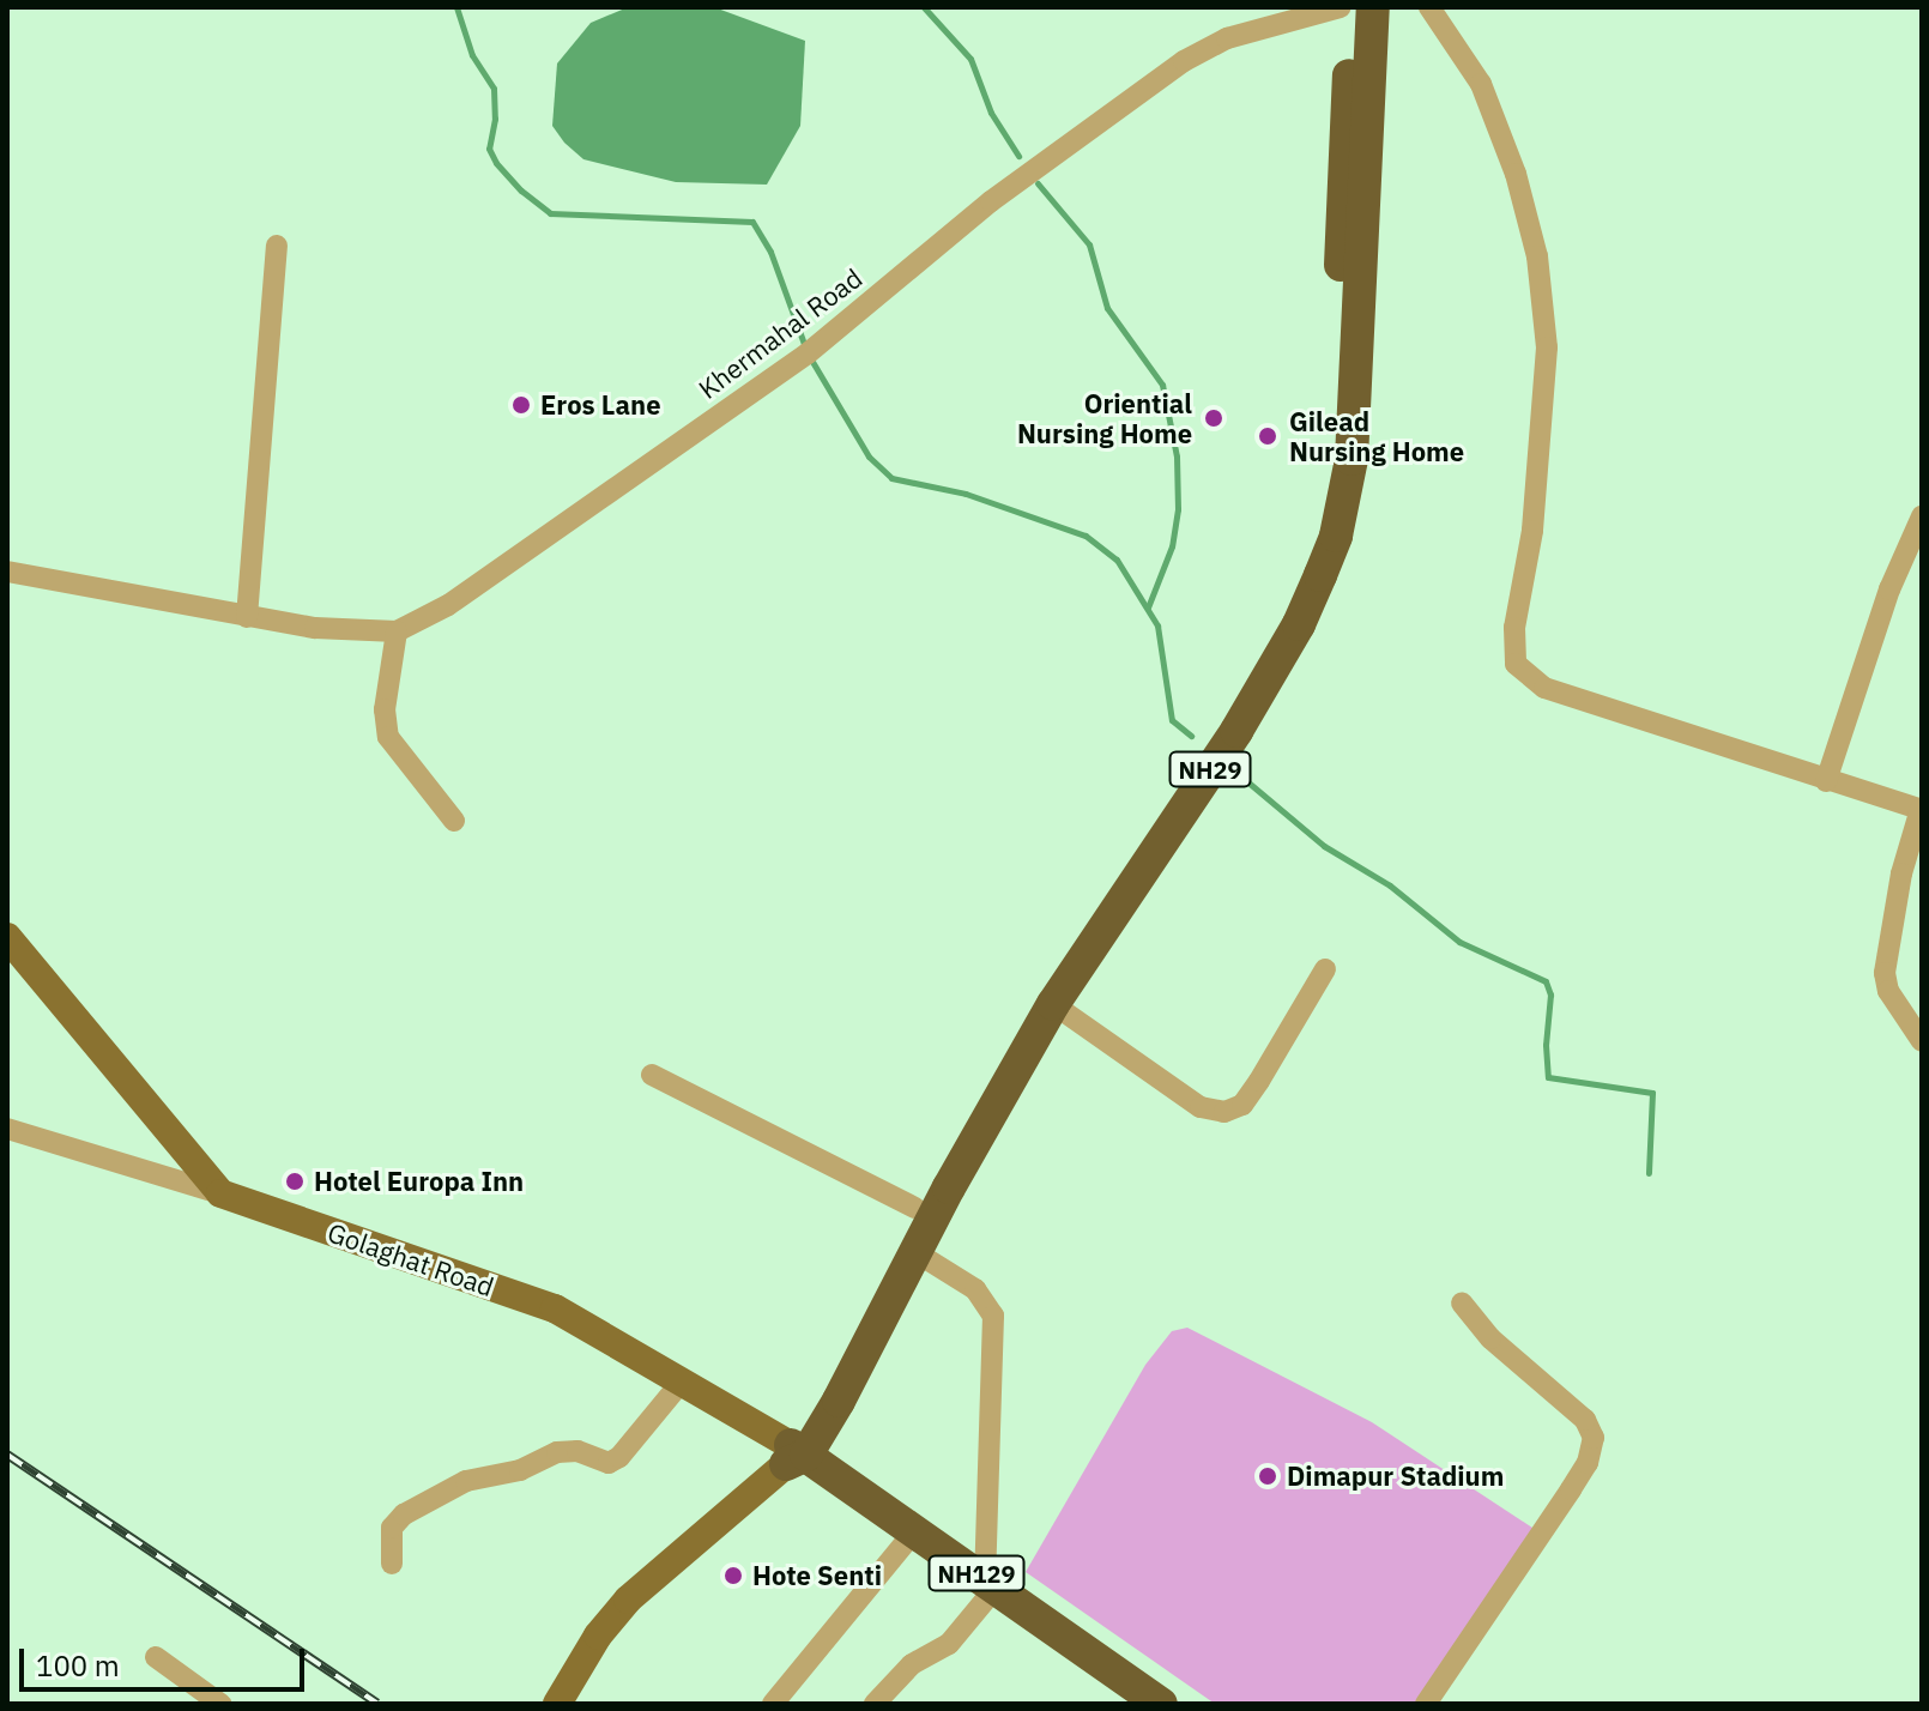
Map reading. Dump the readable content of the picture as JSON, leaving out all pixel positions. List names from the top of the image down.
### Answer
{
  "streets": {
    "highway": ["NH29", "NH129"],
    "main road": ["Golaghat Road"],
    "street": ["Khermahal Road"]
  },
  "crossings": [
    ["NH29", "Golaghat Road"],
    ["NH29", "NH129"],
    ["Golaghat Road", "NH129"]
  ],
  "places": [
    "Eros Lane",
    "Oriential Nursing Home",
    "Gilead Nursing Home",
    "Hotel Europa Inn",
    "Dimapur Stadium",
    "Hote Senti"
  ],
  "scale_bar": "100 m"
}
